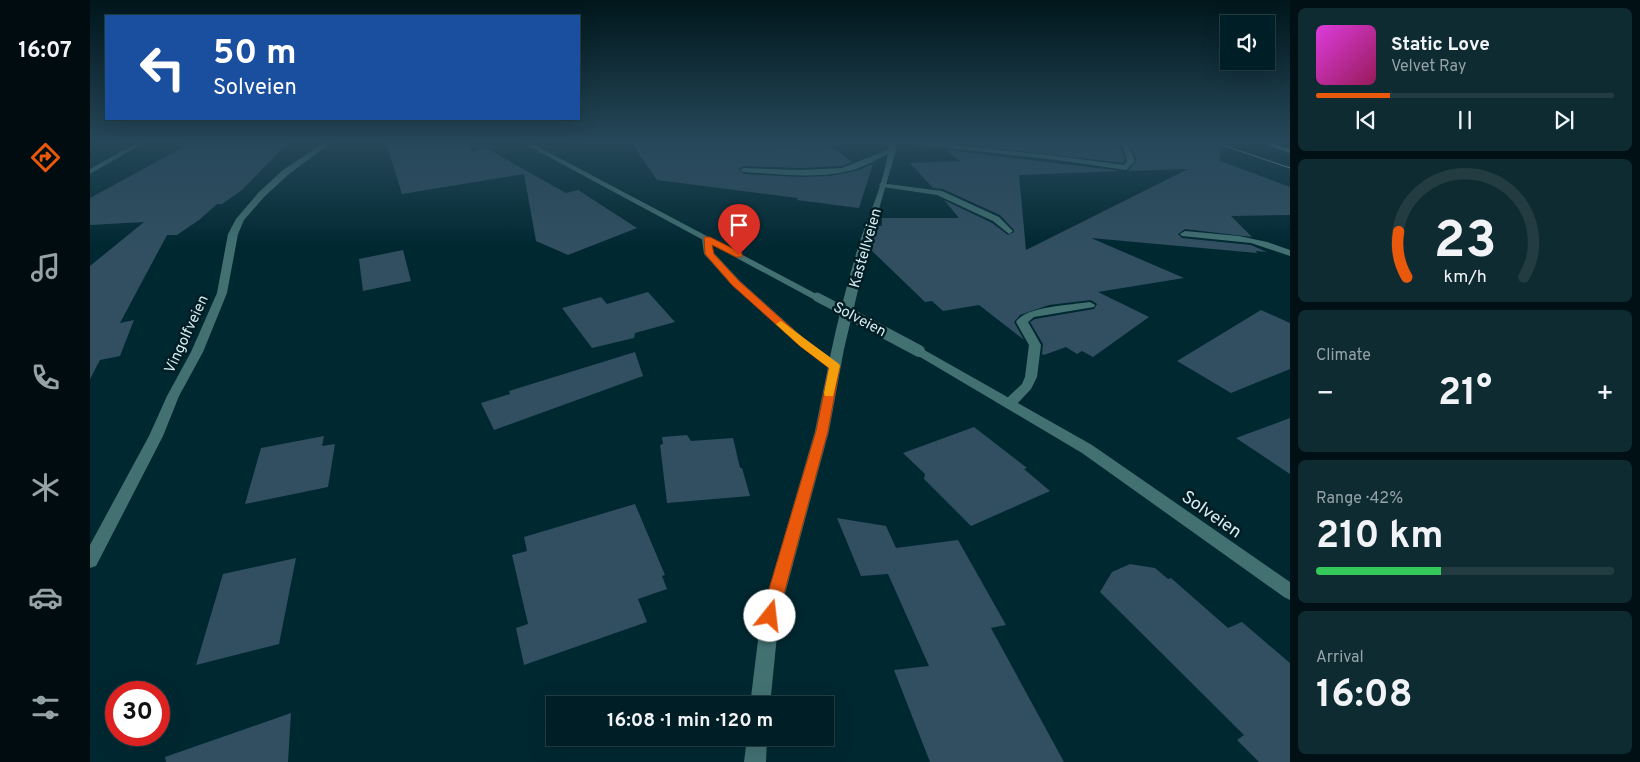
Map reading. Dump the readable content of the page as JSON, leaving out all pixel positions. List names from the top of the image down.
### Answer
{
  "streets": {
    "street": ["Kastellveien", "Solveien", "Vingolfveien"]
  },
  "page": {
    "tabs": "16:07",
    "turn": ["50 m", "Solveien"],
    "song": ["Static Love", "Velvet Ray"],
    "tile": [
      "Climate",
      ["Range · 42%", "210 km"],
      ["Arrival", "16:08"]
    ],
    "heat": ["−", "21°", "+"],
    "limit": "30",
    "trip": "16:08 · 1 min · 120 m",
    "gauge": ["23", "km/h"]
  }
}
